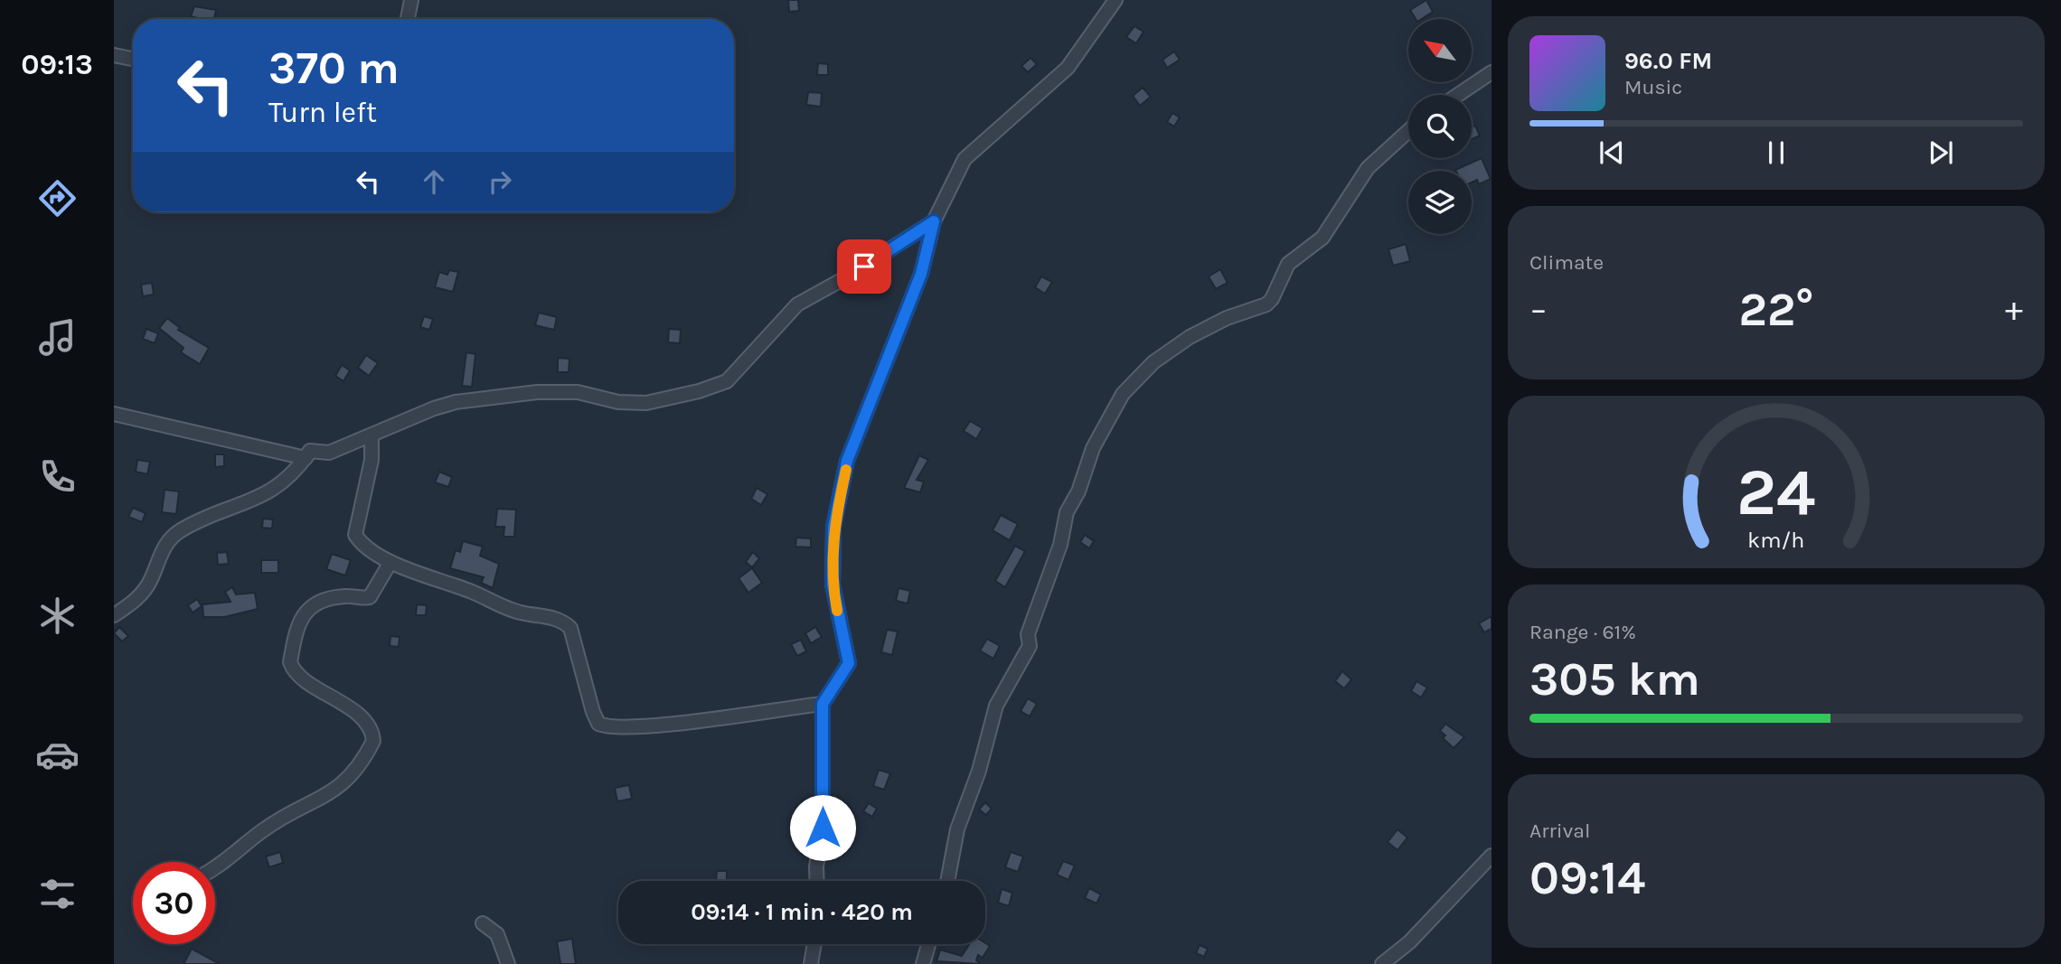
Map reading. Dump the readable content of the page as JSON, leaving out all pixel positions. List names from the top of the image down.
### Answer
{
  "north": "top left",
  "page": {
    "tabs": "09:13",
    "turn": ["370 m", "Turn left"],
    "song": ["96.0 FM", "Music"],
    "tile": [
      "Climate",
      ["Range · 61%", "305 km"],
      ["Arrival", "09:14"]
    ],
    "heat": ["−", "22°", "+"],
    "limit": "30",
    "trip": "09:14 · 1 min · 420 m",
    "gauge": ["24", "km/h"]
  }
}
